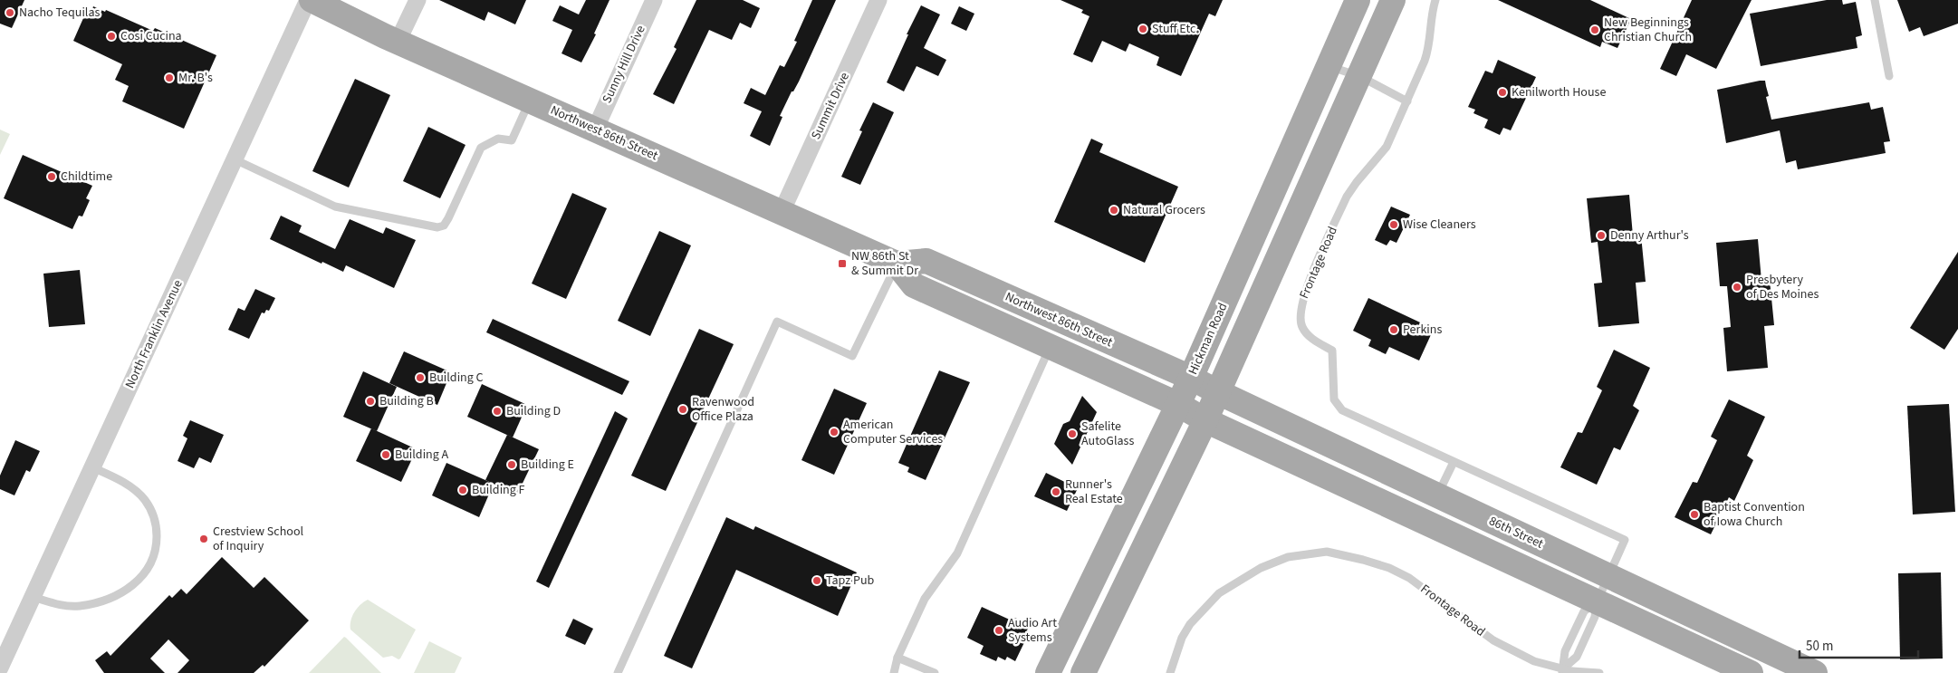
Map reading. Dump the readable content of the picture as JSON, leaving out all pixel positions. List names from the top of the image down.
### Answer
{
  "streets": {
    "main road": ["Northwest 86th Street", "Hickman Road", "86th Street"],
    "street": ["Sunny Hill Drive", "Summit Drive", "North Franklin Avenue"],
    "lane": ["Frontage Road"]
  },
  "crossings": [
    ["Sunny Hill Drive", "Northwest 86th Street"],
    ["Summit Drive", "Northwest 86th Street"],
    ["Northwest 86th Street", "North Franklin Avenue"],
    ["Northwest 86th Street", "Hickman Road"],
    ["Northwest 86th Street", "86th Street"],
    ["Frontage Road", "86th Street"]
  ],
  "places": {
    "other": [
      "Nacho Tequilas",
      "Stuff Etc.",
      "New Beginnings Christian Church",
      "Cosi Cucina",
      "Mr. B's",
      "Kenilworth House",
      "Childtime",
      "Natural Grocers",
      "Wise Cleaners",
      "Denny Arthur's",
      "Presbytery of Des Moines",
      "Perkins",
      "Building C",
      "Building B",
      "Ravenwood Office Plaza",
      "Building D",
      "American Computer Services",
      "Safelite AutoGlass",
      "Building A",
      "Building E",
      "Building F",
      "Runner's Real Estate",
      "Baptist Convention of Iowa Church",
      "Crestview School of Inquiry",
      "Tapz Pub",
      "Audio Art Systems"
    ],
    "transit": ["NW 86th St & Summit Dr"]
  },
  "scale_bar": "50 m"
}
